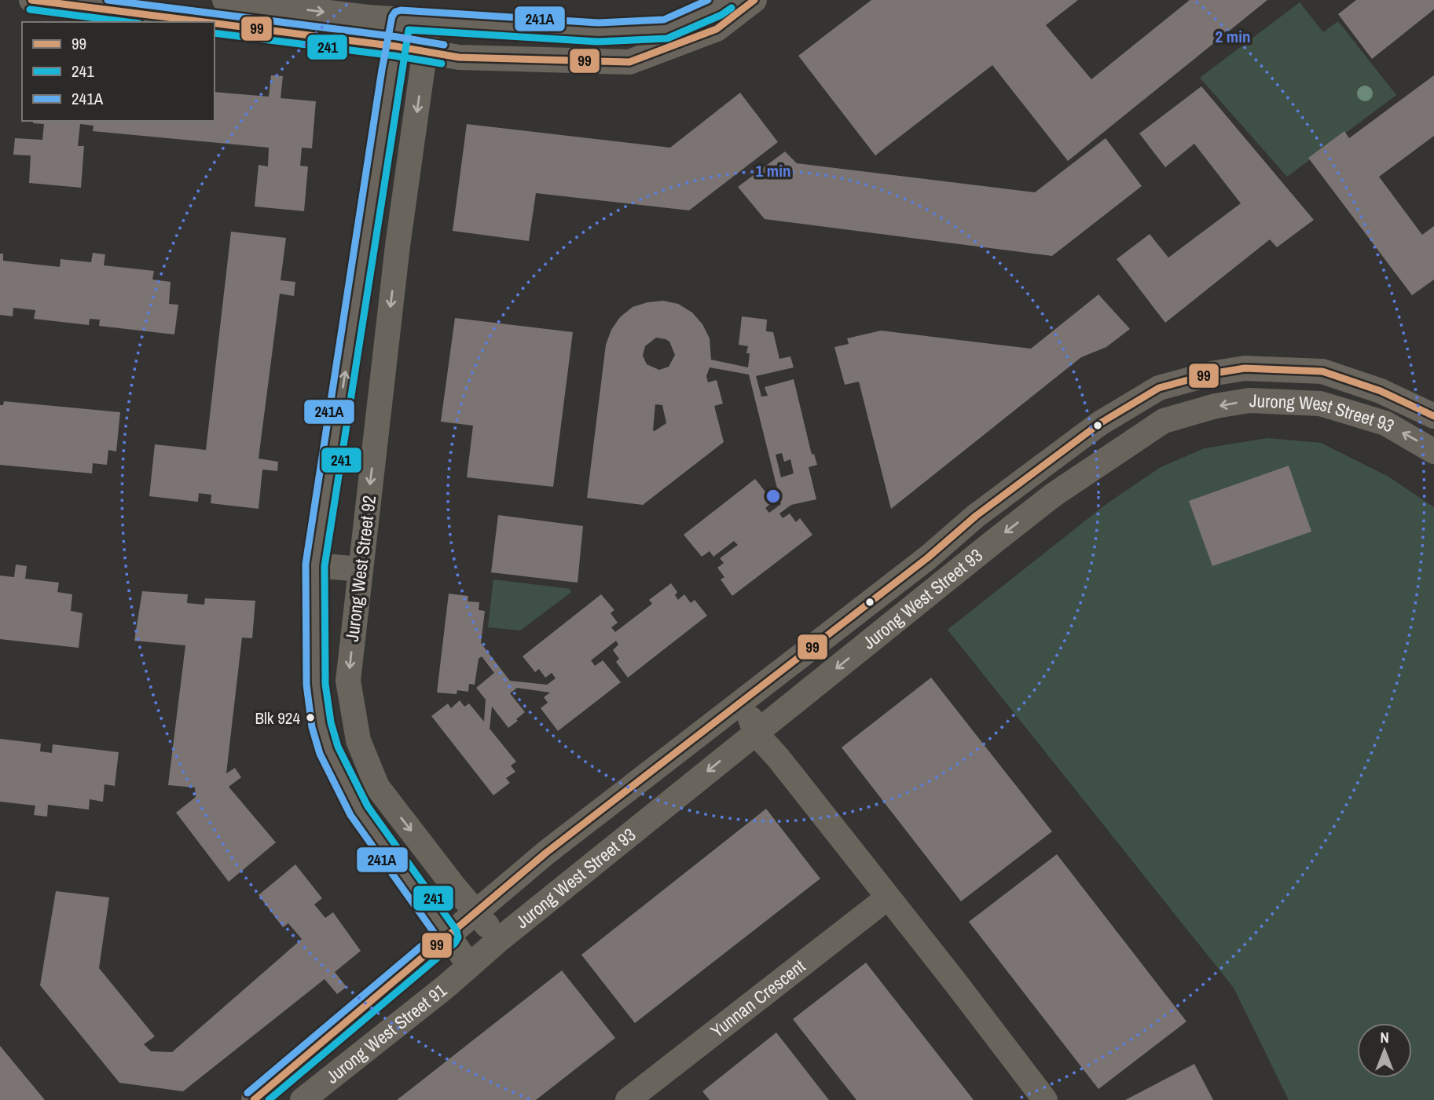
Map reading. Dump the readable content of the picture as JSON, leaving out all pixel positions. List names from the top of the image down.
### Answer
{
  "streets": {
    "street": [
      "Jurong West Street 93",
      "Jurong West Street 92",
      "Yunnan Crescent",
      "Jurong West Street 91"
    ]
  },
  "crossings": [
    ["Jurong West Street 93", "Jurong West Street 92"],
    ["Jurong West Street 93", "Jurong West Street 91"],
    ["Jurong West Street 92", "Jurong West Street 91"]
  ],
  "places": ["Blk 924"],
  "lines": ["transit line 99", "transit line 241A", "transit line 241"],
  "legend": ["99", "241", "241A"],
  "north": "top",
  "rings": ["2 min", "1 min"]
}
